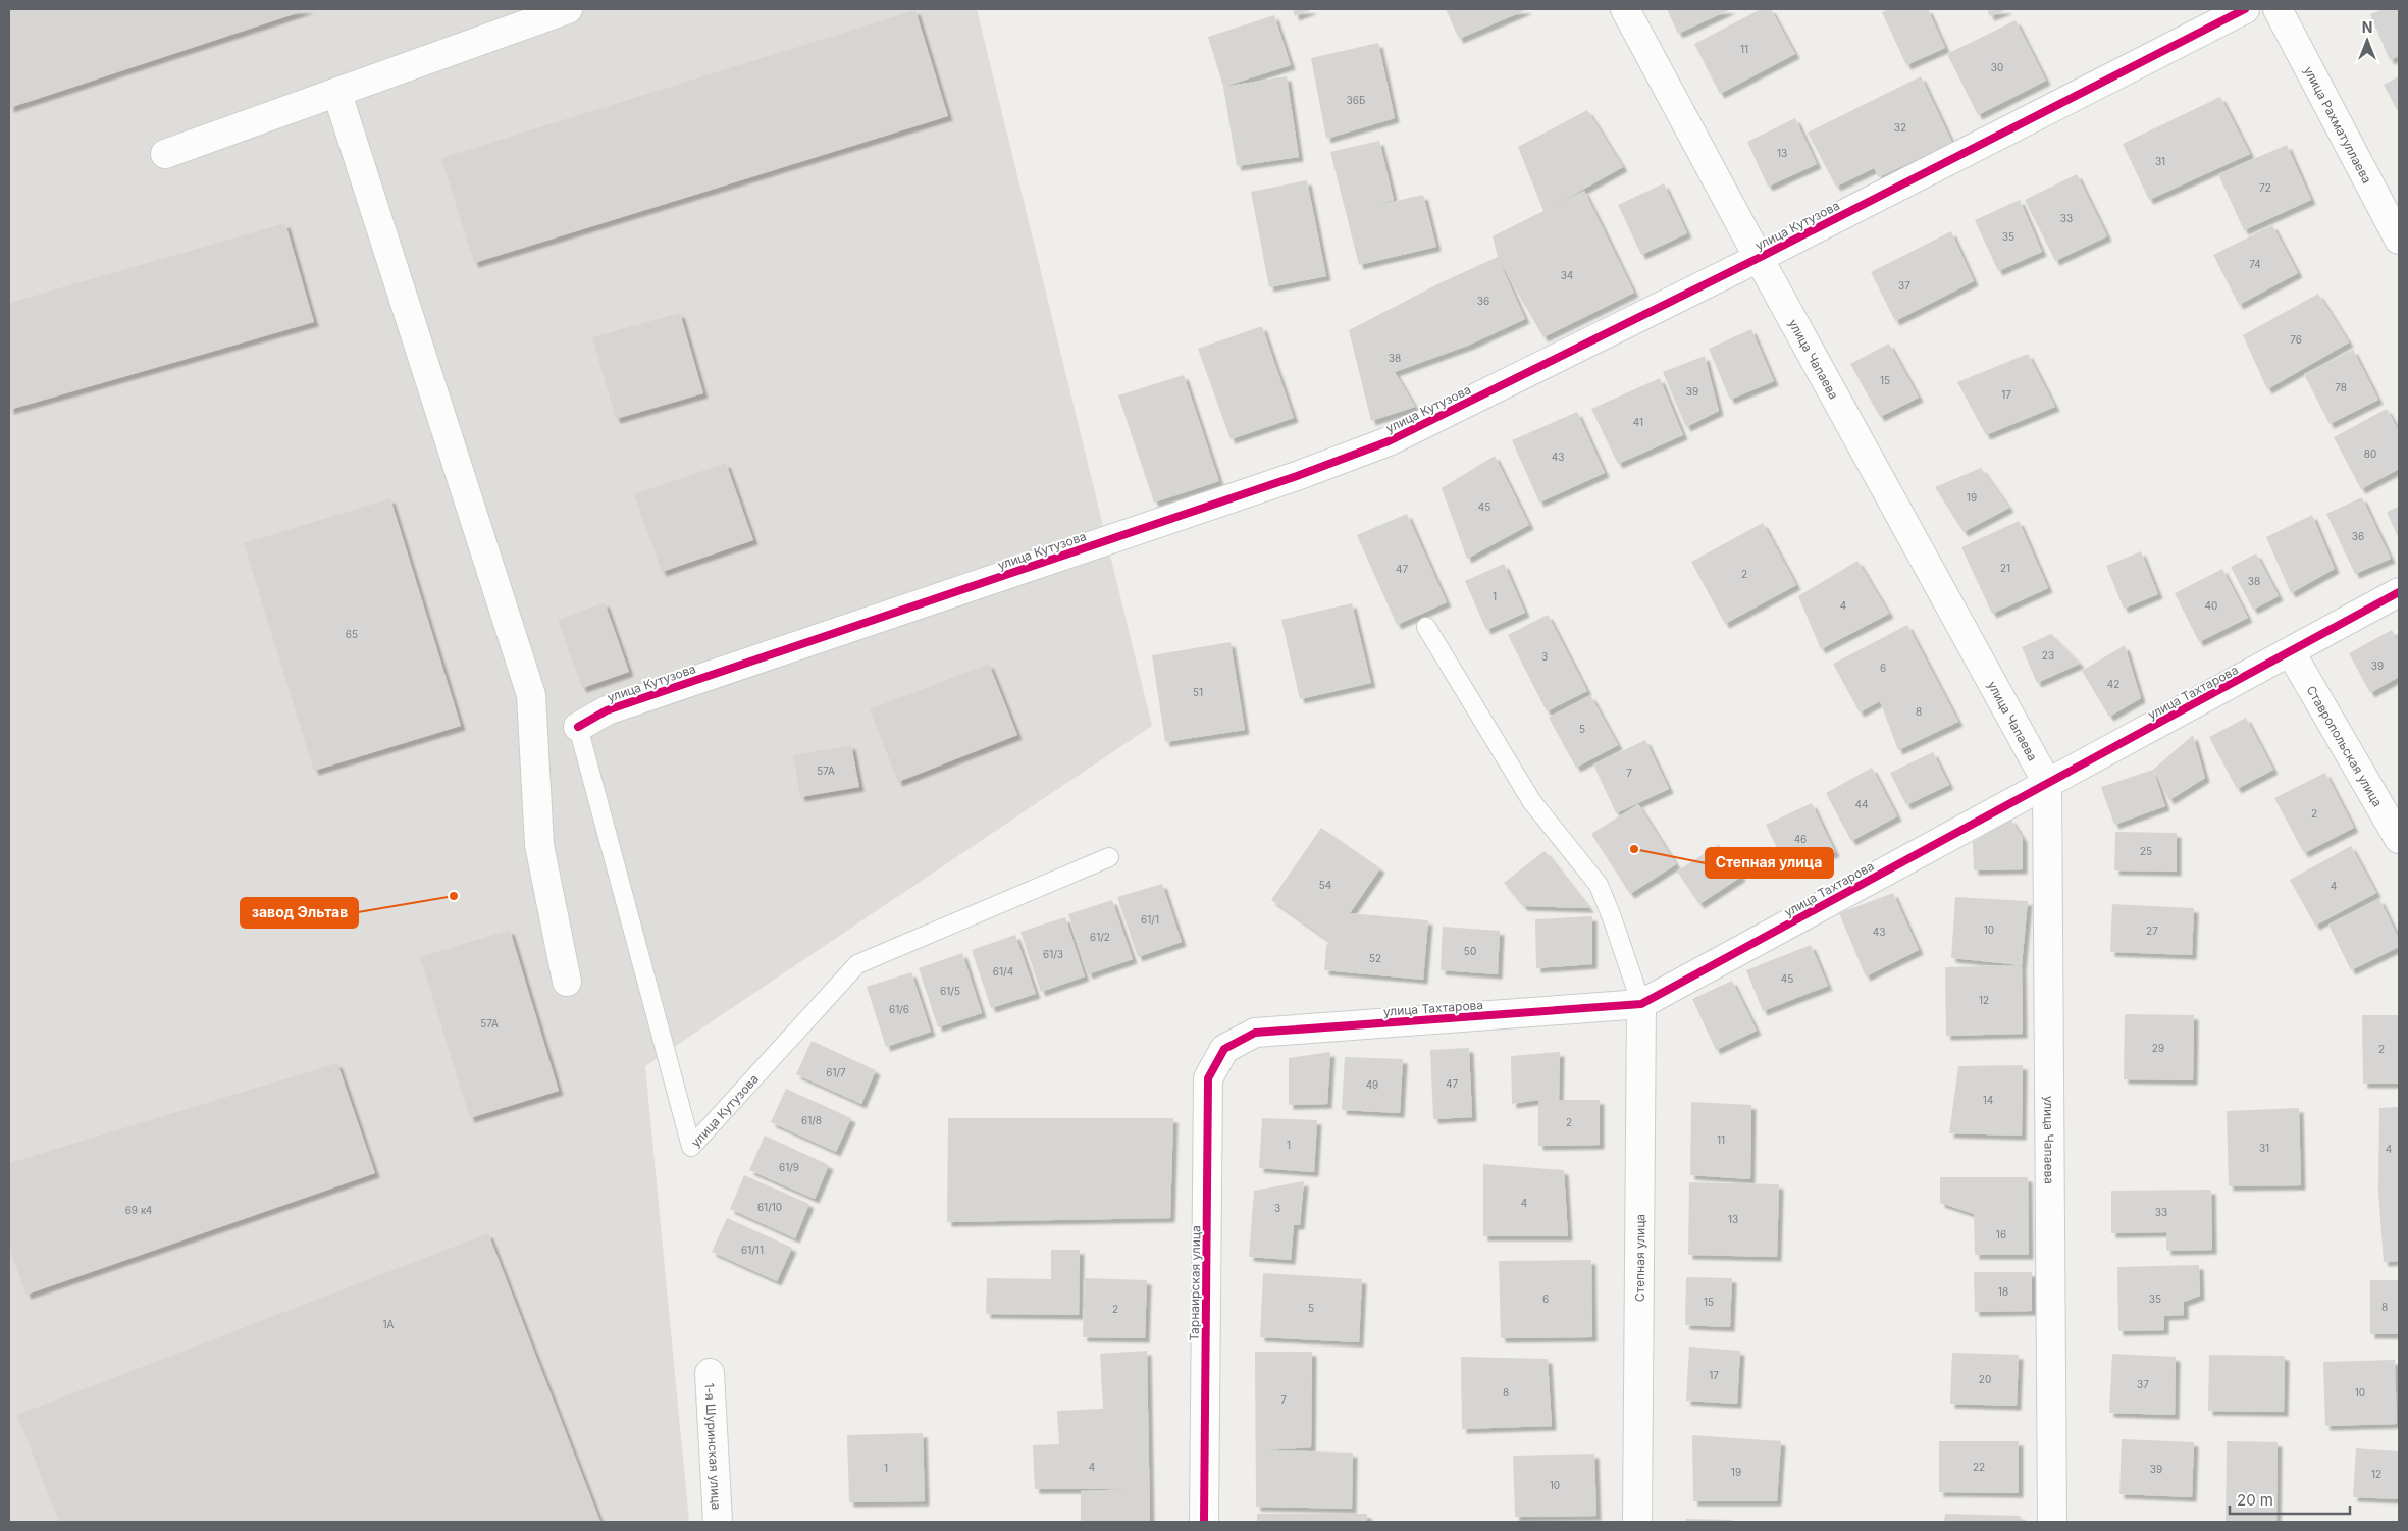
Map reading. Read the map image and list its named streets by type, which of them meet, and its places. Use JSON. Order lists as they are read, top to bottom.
{
  "streets": {
    "street": [
      "улица Рахматуллаева",
      "улица Кутузова",
      "улица Чапаева",
      "улица Тахтарова",
      "Ставропольская улица",
      "Степная улица",
      "Тарнаирская улица",
      "1-я Шуринская улица"
    ]
  },
  "crossings": [
    ["улица Кутузова", "улица Чапаева"],
    ["улица Чапаева", "улица Тахтарова"],
    ["улица Тахтарова", "Ставропольская улица"],
    ["улица Тахтарова", "Степная улица"],
    ["улица Тахтарова", "Тарнаирская улица"]
  ],
  "places": ["Степная улица", "завод Эльтав"],
  "house_numbers": [
    "11",
    "30",
    "36Б",
    "32",
    "13",
    "31",
    "72",
    "33",
    "35",
    "74",
    "34",
    "37",
    "36",
    "76",
    "38",
    "15",
    "78",
    "39",
    "17",
    "41",
    "80",
    "43",
    "19",
    "45",
    "36",
    "21",
    "47",
    "2",
    "38",
    "1",
    "4",
    "40",
    "65",
    "23",
    "3",
    "39",
    "6",
    "42",
    "51",
    "8",
    "5",
    "57А",
    "7",
    "44",
    "2",
    "46",
    "25",
    "54",
    "4",
    "61/1",
    "10",
    "27",
    "43",
    "61/2",
    "50",
    "61/3",
    "52",
    "61/4",
    "45",
    "61/5",
    "12",
    "61/6",
    "57А",
    "29",
    "2",
    "61/7",
    "47",
    "49",
    "14",
    "61/8",
    "2",
    "11",
    "1",
    "31",
    "4",
    "61/9",
    "4",
    "61/10",
    "3",
    "69 к4",
    "33",
    "13",
    "16",
    "61/11",
    "18",
    "6",
    "35",
    "15",
    "8",
    "5",
    "2",
    "1А",
    "17",
    "20",
    "37",
    "8",
    "10",
    "7",
    "4",
    "22",
    "1",
    "39",
    "19",
    "12",
    "10"
  ],
  "scale_bar": "20 m",
  "north": "top"
}
